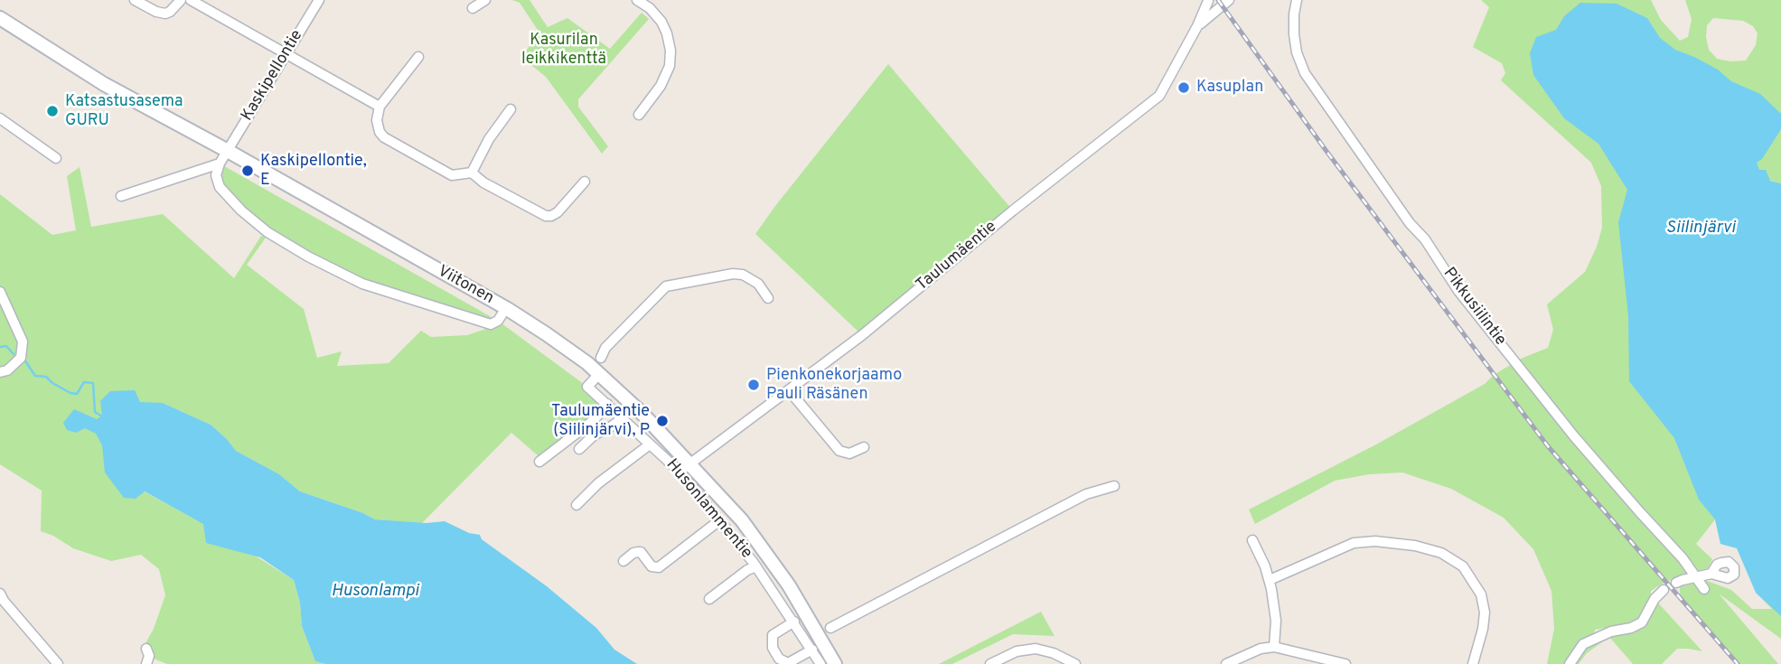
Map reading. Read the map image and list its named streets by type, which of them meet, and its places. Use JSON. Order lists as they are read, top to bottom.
{
  "streets": {
    "main road": ["Viitonen"],
    "street": [
      "Kaskipellontie",
      "Taulumäentie",
      "Pikkusiilintie",
      "Husonlammentie"
    ]
  },
  "crossings": [
    ["Kaskipellontie", "Viitonen"],
    ["Taulumäentie", "Viitonen"],
    ["Taulumäentie", "Husonlammentie"],
    ["Viitonen", "Husonlammentie"]
  ],
  "water": ["Siilinjärvi", "Husonlampi"],
  "parks": ["Kasurilan leikkikenttä"],
  "places": [
    "Kasuplan",
    "Katsastusasema GURU",
    "Kaskipellontie, E",
    "Pienkonekorjaamo Pauli Räsänen",
    "Taulumäentie (Siilinjärvi), P"
  ]
}
